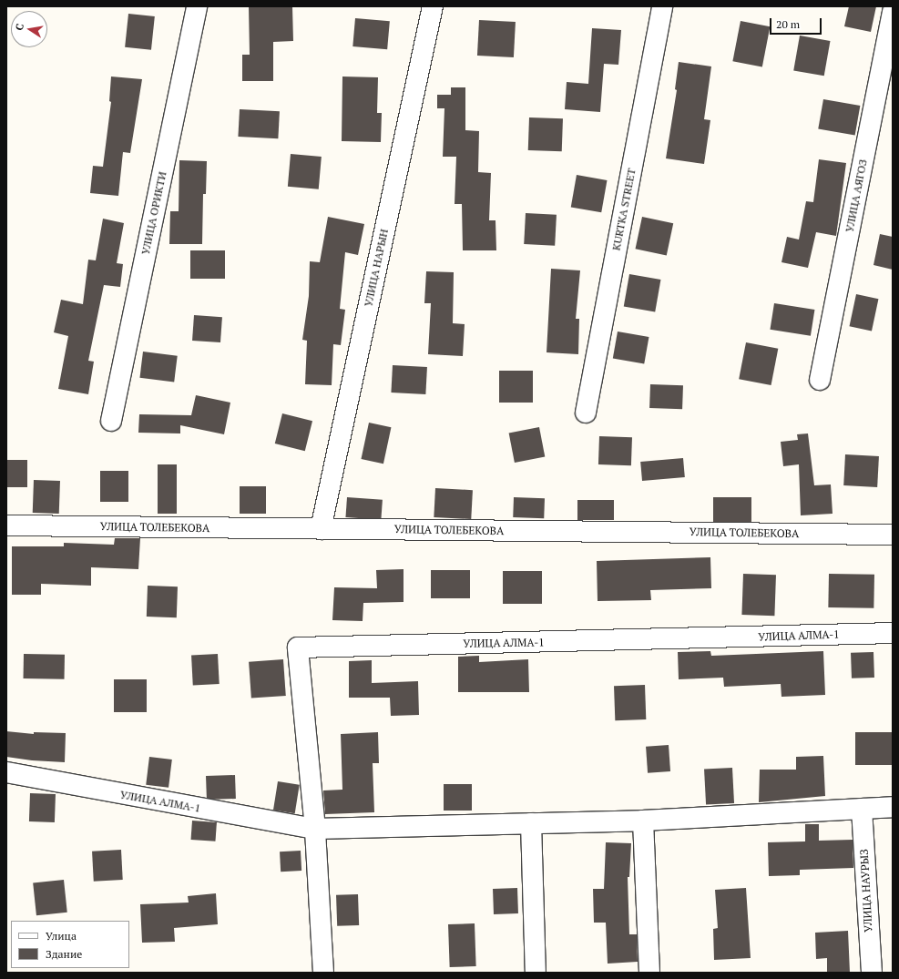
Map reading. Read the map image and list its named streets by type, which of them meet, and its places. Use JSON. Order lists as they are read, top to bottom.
{
  "streets": {
    "street": [
      "УЛИЦА АЯГОЗ",
      "KURTKA STREET",
      "УЛИЦА ОРИКТИ",
      "УЛИЦА НАРЫН",
      "УЛИЦА ТОЛЕБЕКОВА",
      "УЛИЦА АЛМА-1",
      "УЛИЦА НАУРЫЗ"
    ]
  },
  "crossings": [
    ["УЛИЦА НАРЫН", "УЛИЦА ТОЛЕБЕКОВА"],
    ["УЛИЦА АЛМА-1", "УЛИЦА НАУРЫЗ"]
  ],
  "legend": ["Улица", "Здание"],
  "scale_bar": "20 m",
  "north": "left"
}
